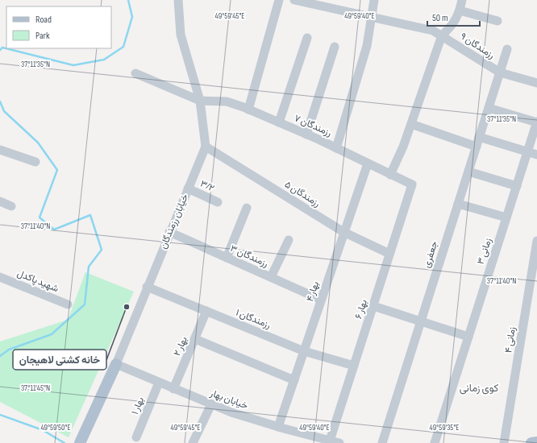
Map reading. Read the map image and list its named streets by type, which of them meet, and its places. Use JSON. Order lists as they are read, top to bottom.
{
  "streets": {
    "main road": ["خیابان رزمندگان"],
    "street": [
      "رزمندگان ۹",
      "رزمندگان ۷",
      "۳/۲",
      "رزمندگان ۵",
      "زمانی ۳",
      "جعفری",
      "رزمندگان ۳",
      "شهید پاکدل",
      "بهار ۴",
      "بهار ۶",
      "رزمندگان ۱",
      "زمانی ۴",
      "بهار ۲",
      "خیابان بهار",
      "بهار ۱"
    ]
  },
  "crossings": [
    ["رزمندگان ۹", "جعفری"],
    ["رزمندگان ۷", "خیابان رزمندگان"],
    ["رزمندگان ۷", "بهار ۴"],
    ["رزمندگان ۷", "بهار ۶"],
    ["۳/۲", "خیابان رزمندگان"],
    ["رزمندگان ۵", "خیابان رزمندگان"],
    ["رزمندگان ۵", "بهار ۴"],
    ["رزمندگان ۵", "بهار ۶"],
    ["خیابان رزمندگان", "رزمندگان ۳"],
    ["خیابان رزمندگان", "رزمندگان ۱"],
    ["خیابان رزمندگان", "خیابان بهار"],
    ["رزمندگان ۳", "بهار ۴"],
    ["بهار ۴", "رزمندگان ۱"],
    ["بهار ۴", "خیابان بهار"],
    ["بهار ۶", "رزمندگان ۱"],
    ["بهار ۶", "خیابان بهار"],
    ["رزمندگان ۱", "بهار ۲"],
    ["بهار ۲", "خیابان بهار"],
    ["خیابان بهار", "بهار ۱"]
  ],
  "districts": ["کوی زمانی"],
  "places": ["خانه کشتی لاهیجان"],
  "legend": ["Road", "Park"],
  "scale_bar": "50 m",
  "coordinates": [
    "49°59'45\"E",
    "49°59'40\"E",
    "37°11'35\"N",
    "37°11'40\"N",
    "37°11'45\"N",
    "49°59'50\"E",
    "49°59'35\"E"
  ]
}
